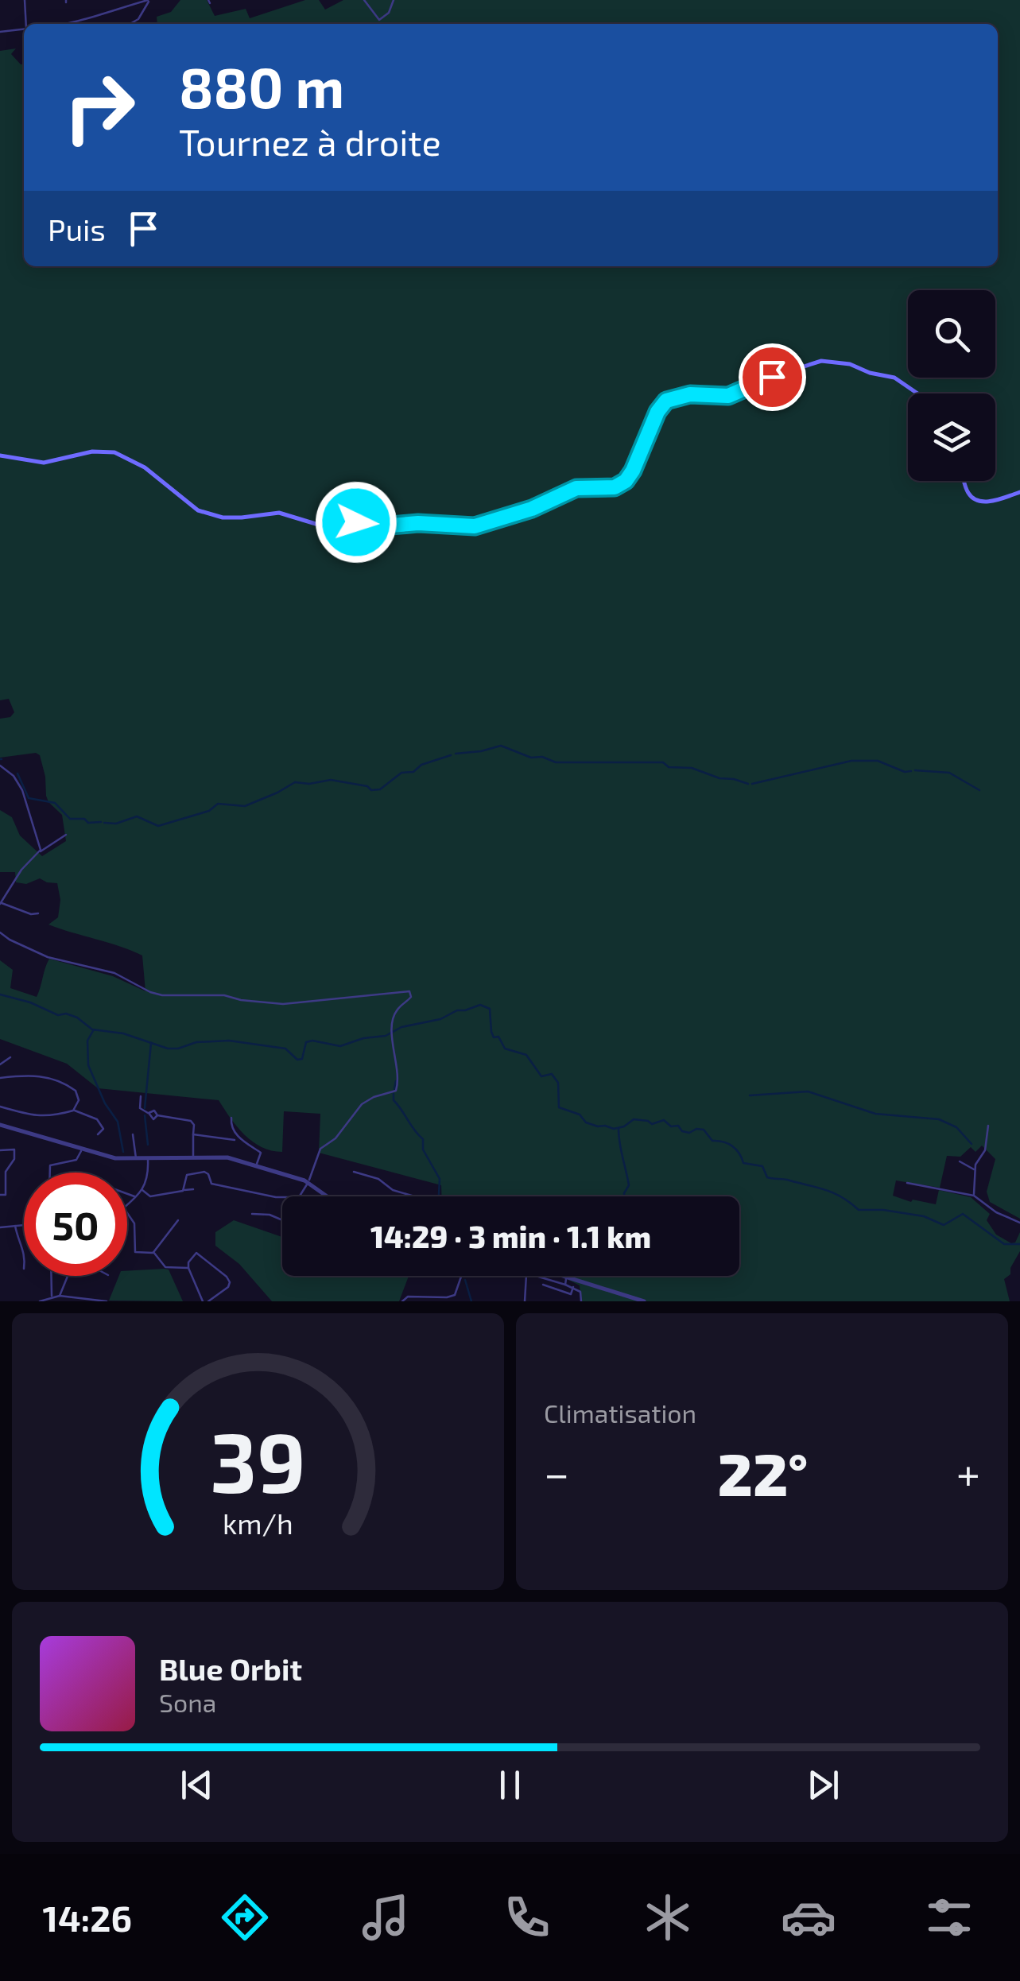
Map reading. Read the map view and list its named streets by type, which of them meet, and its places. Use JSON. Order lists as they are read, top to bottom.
{
  "page": {
    "turn": ["880 m", "Tournez à droite"],
    "then": "Puis",
    "limit": "50",
    "trip": "14:29 · 3 min · 1.1 km",
    "tile": "Climatisation",
    "heat": ["−", "22°", "+"],
    "song": ["Blue Orbit", "Sona"],
    "tabs": "14:26",
    "gauge": ["39", "km/h"]
  }
}
